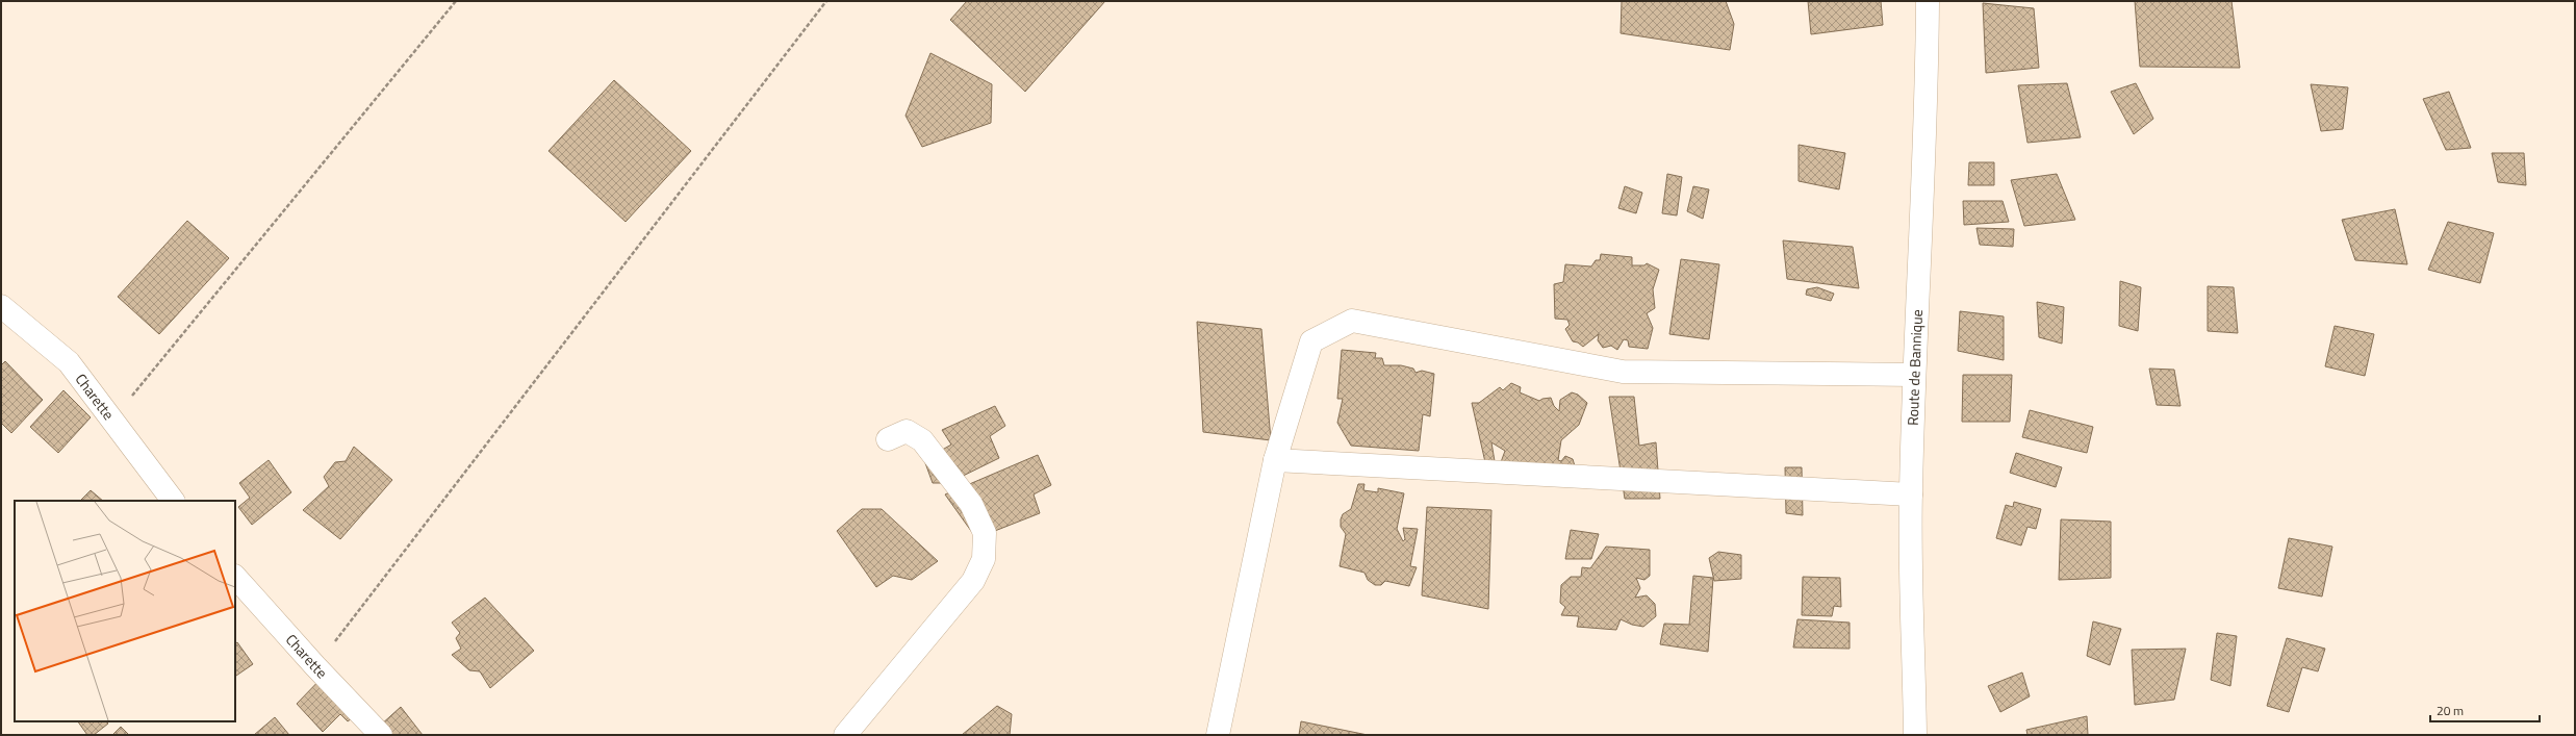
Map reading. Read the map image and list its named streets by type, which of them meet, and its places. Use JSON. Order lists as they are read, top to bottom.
{
  "streets": {
    "street": ["Route de Bannique", "Charette"]
  },
  "scale_bar": "20 m"
}
